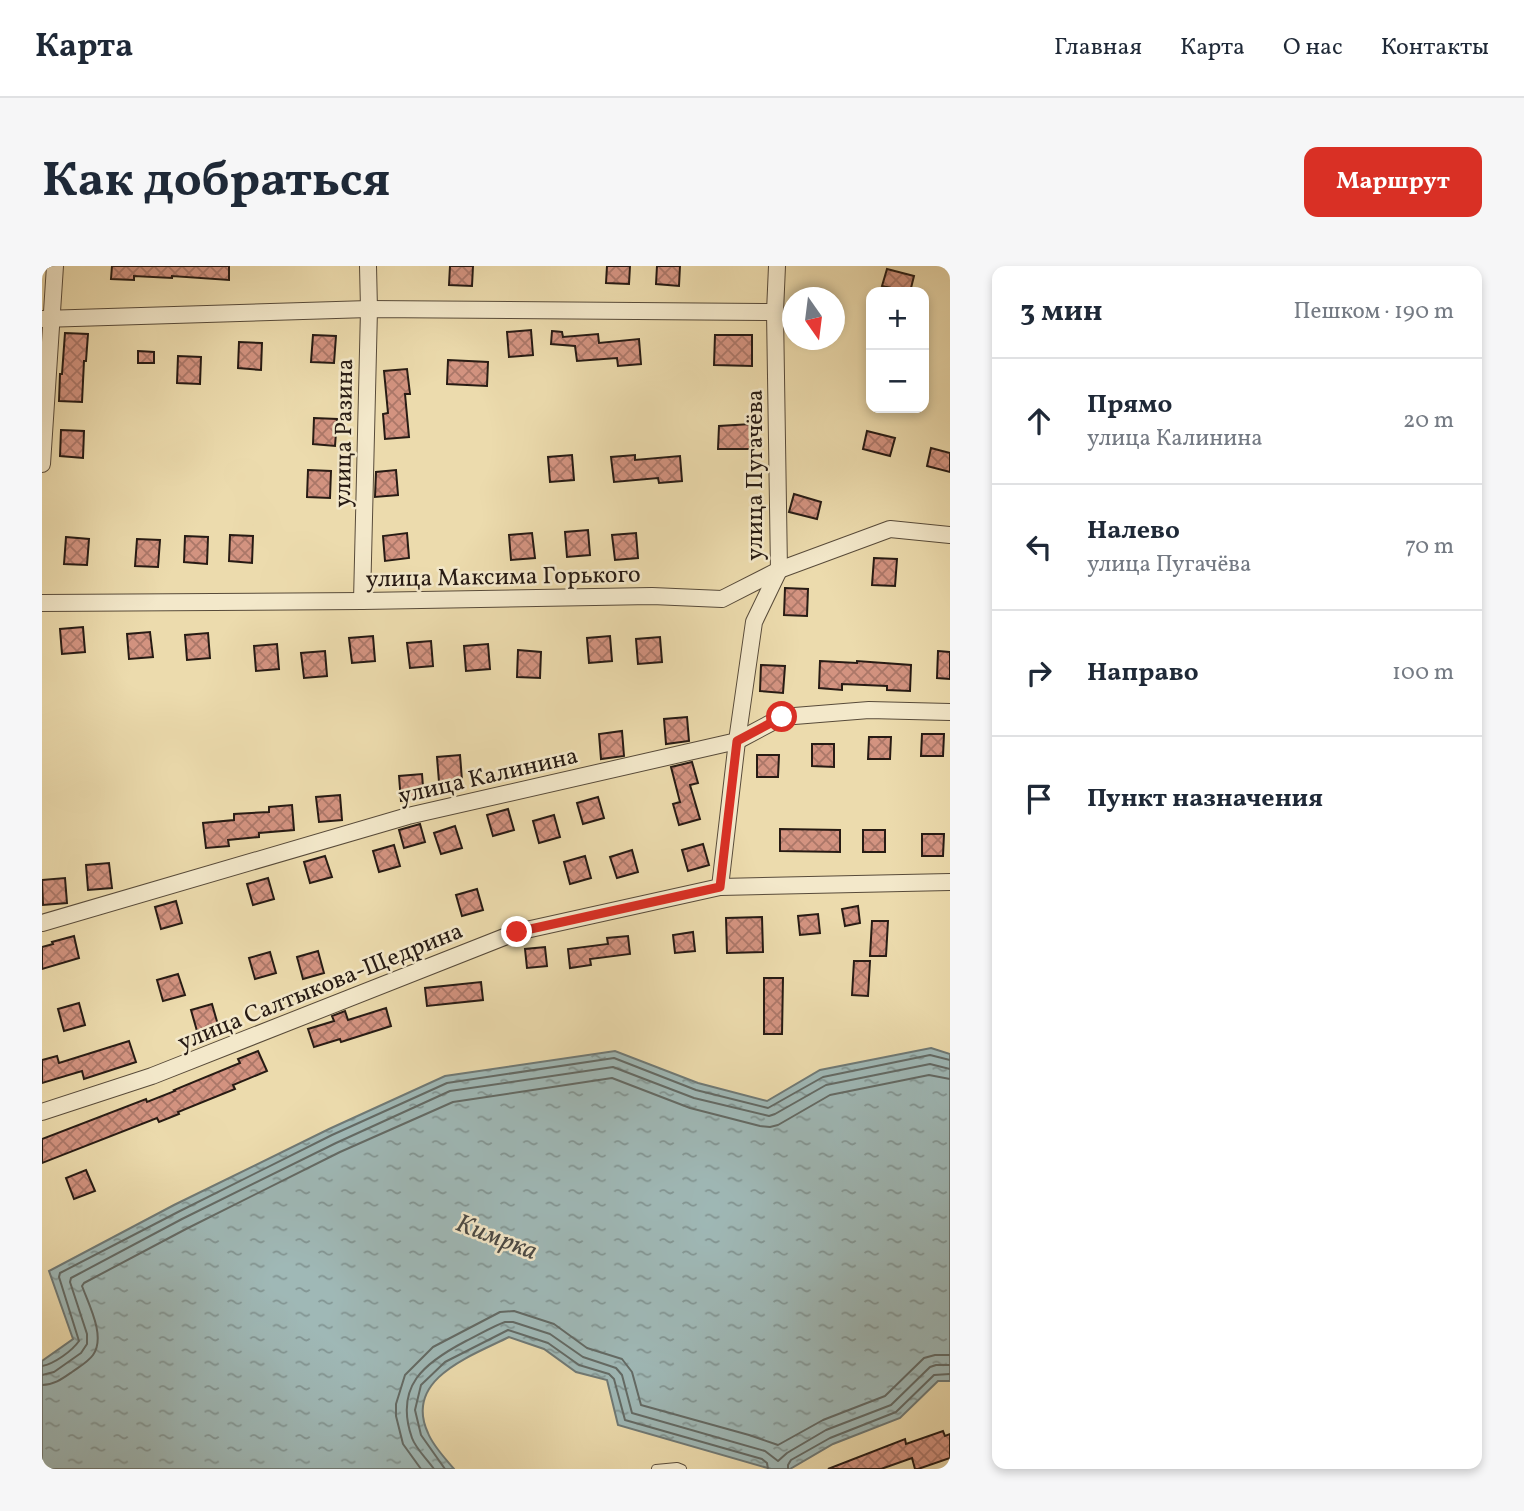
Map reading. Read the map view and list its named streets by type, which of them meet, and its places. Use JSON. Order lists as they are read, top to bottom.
{
  "streets": {
    "street": [
      "улица Разина",
      "улица Пугачёва",
      "улица Максима Горького",
      "улица Калинина",
      "улица Салтыкова-Щедрина"
    ]
  },
  "crossings": [
    ["улица Разина", "улица Максима Горького"],
    ["улица Пугачёва", "улица Максима Горького"],
    ["улица Пугачёва", "улица Калинина"],
    ["улица Пугачёва", "улица Салтыкова-Щедрина"]
  ],
  "water": ["Кимрка"],
  "north": "bottom",
  "page": {
    "header": "Карта",
    "nav": [
      "Главная",
      "Карта",
      "О нас",
      "Контакты"
    ],
    "buttons": "Маршрут",
    "title": "Как добраться",
    "heading": ["3 мин", "Пешком · 190 m"],
    "map_buttons": ["+", "−"],
    "list": [
      ["Прямо", "улица Калинина", "20 m"],
      ["Налево", "улица Пугачёва", "70 m"],
      ["Направо", "100 m"],
      "Пункт назначения"
    ]
  }
}
